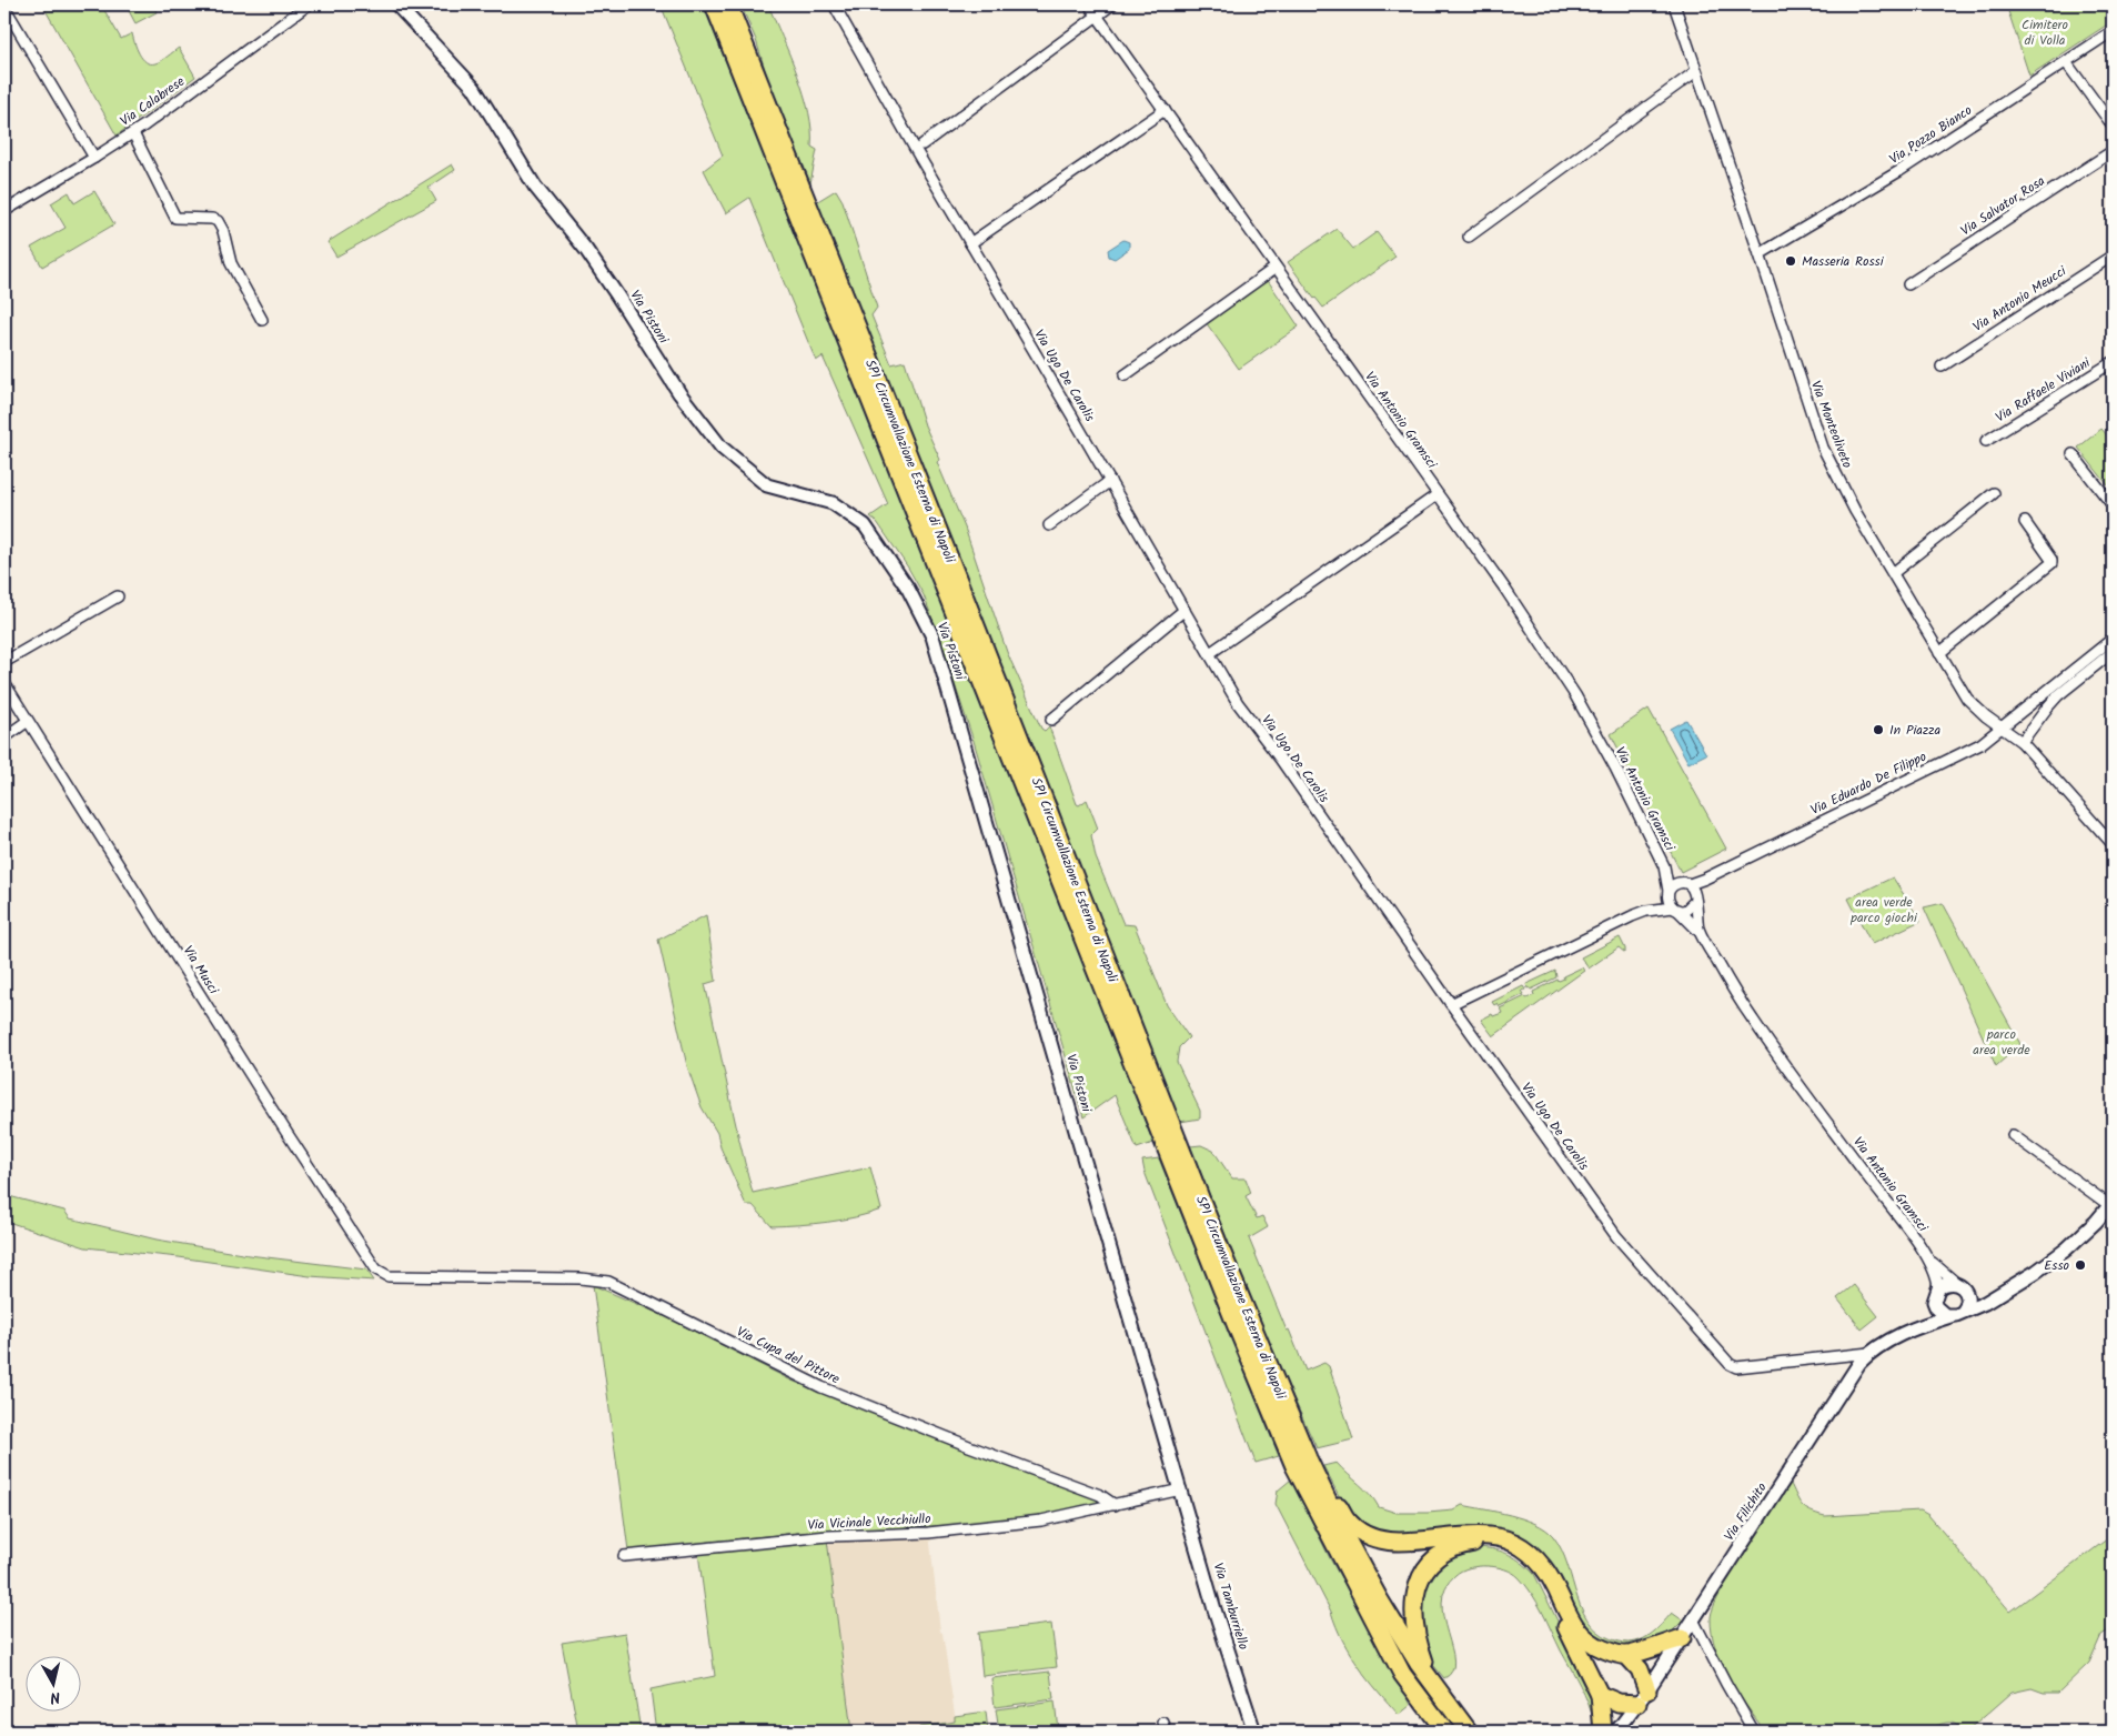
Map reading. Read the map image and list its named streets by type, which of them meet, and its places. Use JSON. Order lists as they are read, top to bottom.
{
  "streets": {
    "highway": ["SP1 Circumvallazione Esterna di Napoli"],
    "street": [
      "Via Calabrese",
      "Via Pozzo Bianco",
      "Via Salvator Rosa",
      "Via Antonio Meucci",
      "Via Pistoni",
      "Via Ugo De Carolis",
      "Via Raffaele Viviani",
      "Via Antonio Gramsci",
      "Via Monteoliveto",
      "Via Eduardo De Filippo",
      "Via Musci",
      "Via Cupa del Pittore",
      "Via Filichito",
      "Via Vicinale Vecchiullo",
      "Via Tamburriello"
    ]
  },
  "crossings": [
    ["Via Pozzo Bianco", "Via Monteoliveto"],
    ["Via Pistoni", "Via Tamburriello"],
    ["Via Ugo De Carolis", "Via Filichito"],
    ["Via Antonio Gramsci", "Via Eduardo De Filippo"],
    ["Via Antonio Gramsci", "Via Filichito"],
    ["Via Monteoliveto", "Via Eduardo De Filippo"],
    ["Via Musci", "Via Cupa del Pittore"],
    ["Via Cupa del Pittore", "Via Vicinale Vecchiullo"]
  ],
  "parks": ["Cimitero di Volla", "area verde parco giochi", "parco area verde"],
  "places": ["Masseria Rossi", "In Piazza", "Esso"],
  "north": "bottom"
}
